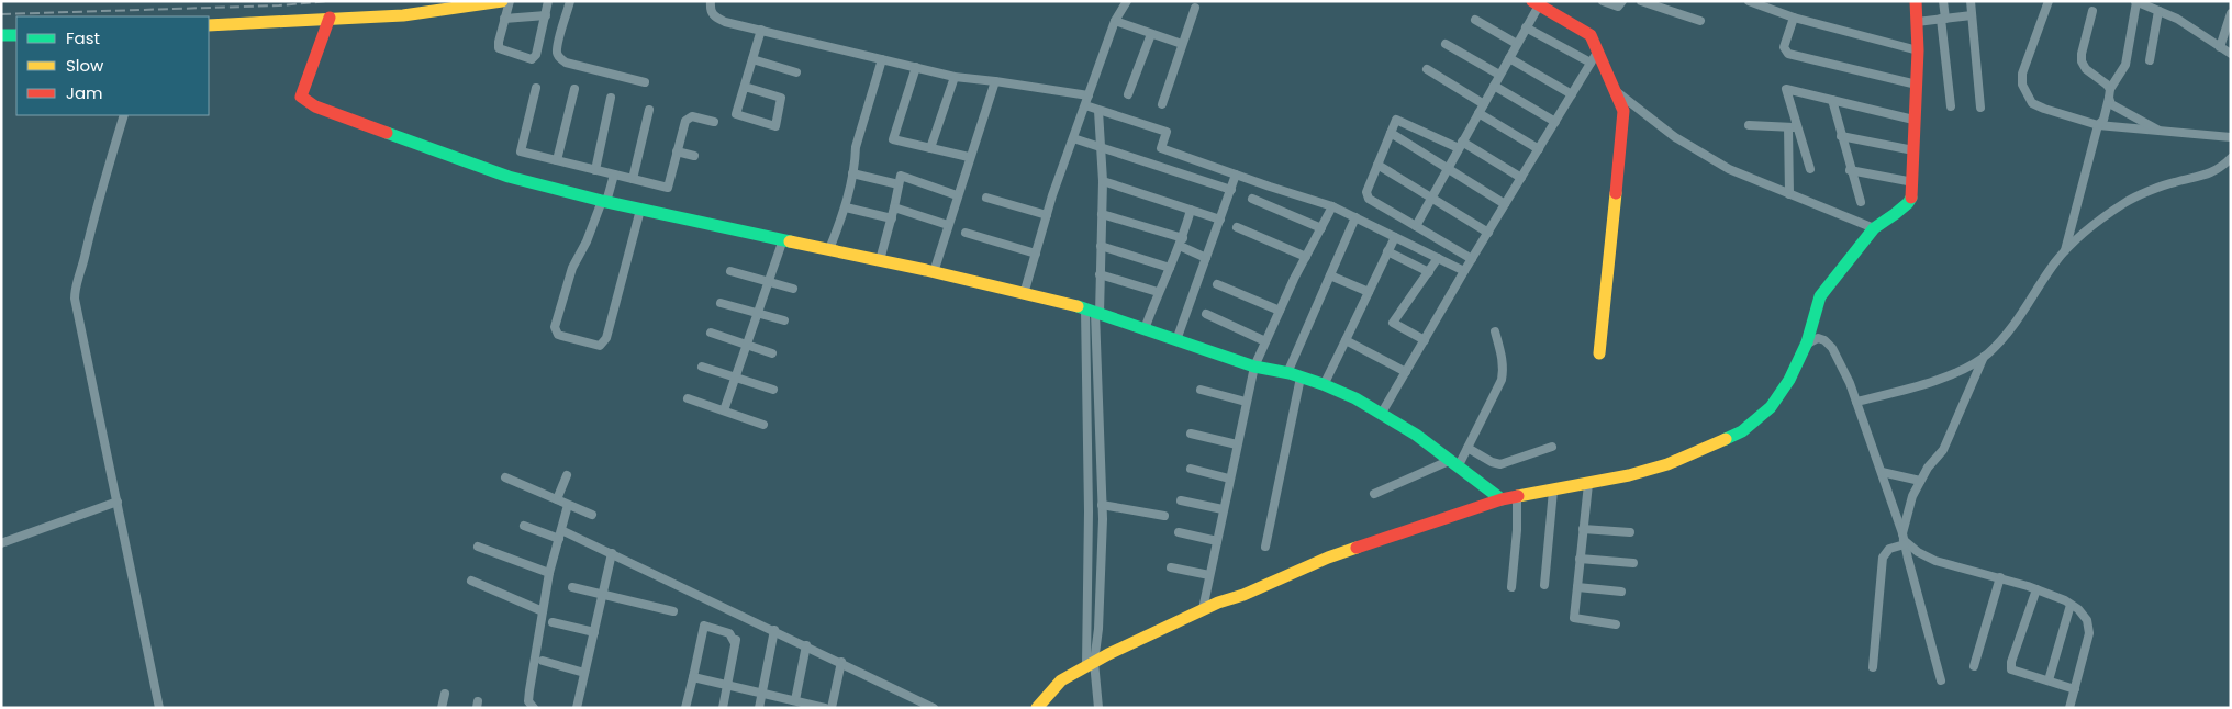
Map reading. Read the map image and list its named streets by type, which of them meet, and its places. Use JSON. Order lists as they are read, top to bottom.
{
  "legend": ["Fast", "Slow", "Jam"]
}
